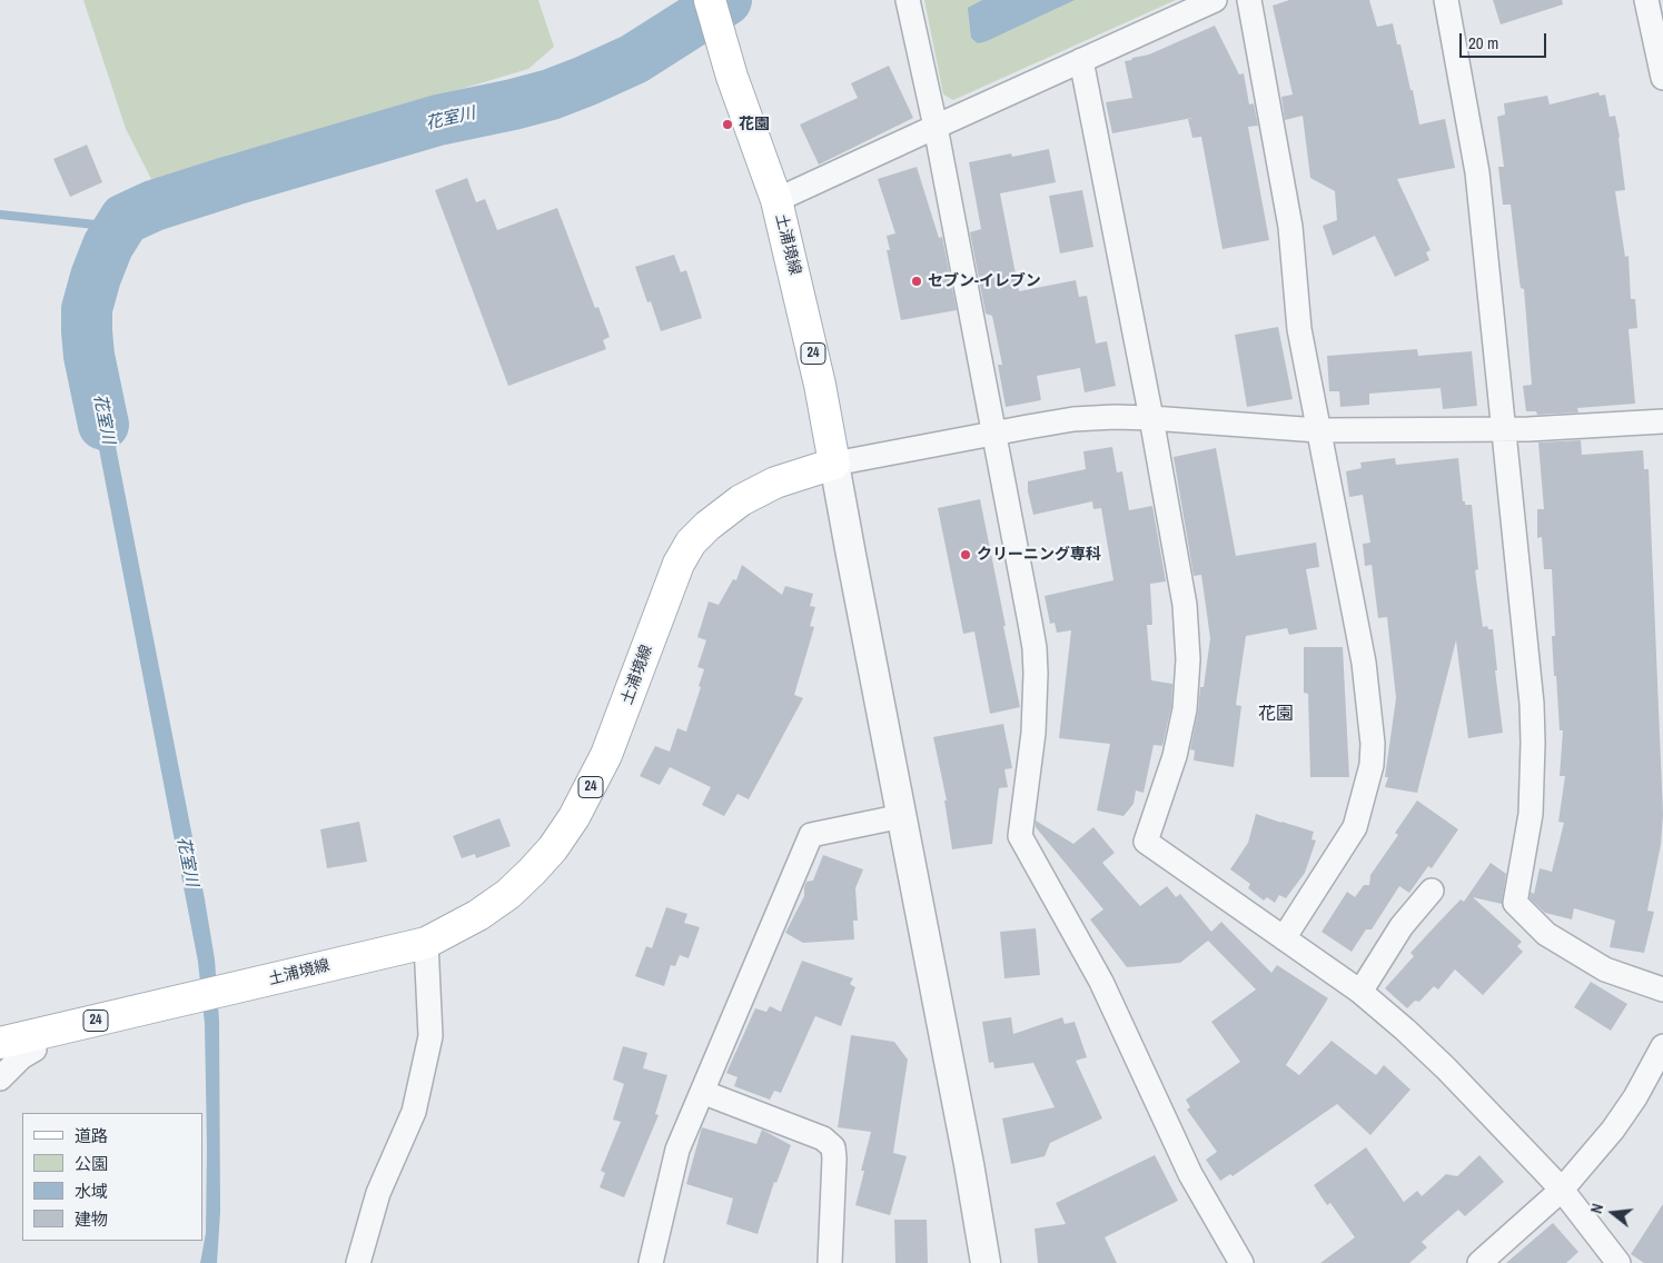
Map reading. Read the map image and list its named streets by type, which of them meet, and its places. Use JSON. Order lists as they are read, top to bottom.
{
  "streets": {
    "main road": ["土浦境線", "24"]
  },
  "districts": ["花園"],
  "water": ["花室川"],
  "places": ["花園", "セブン-イレブン", "クリーニング専科"],
  "legend": [
    "道路",
    "公園",
    "水域",
    "建物"
  ],
  "scale_bar": "20 m",
  "north": "left"
}
